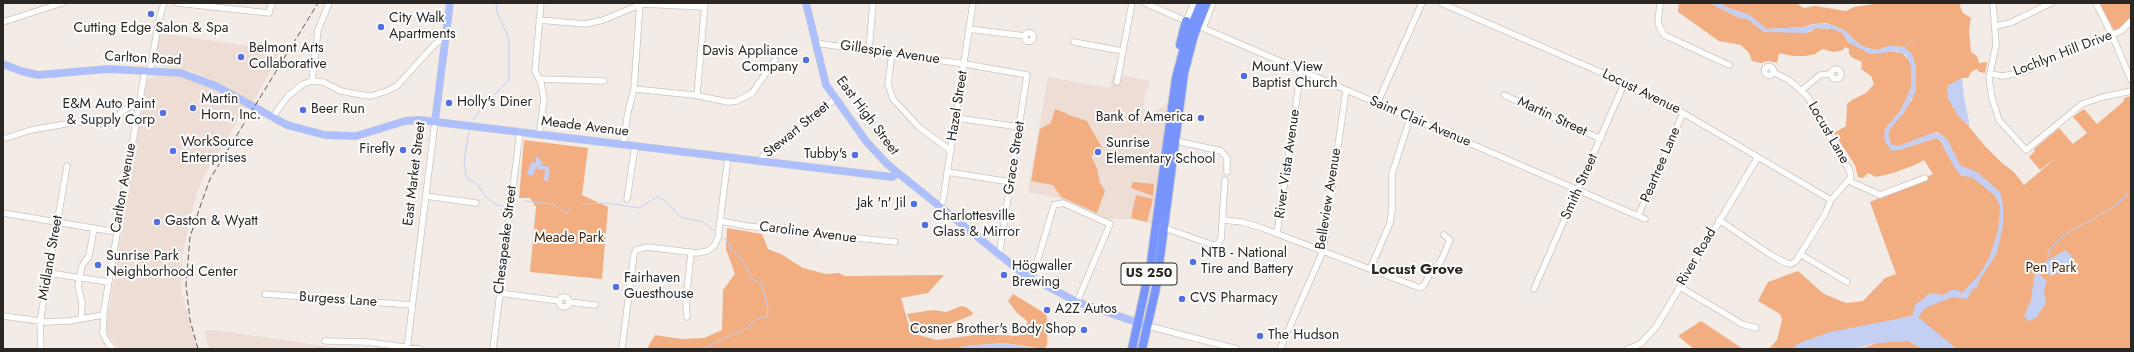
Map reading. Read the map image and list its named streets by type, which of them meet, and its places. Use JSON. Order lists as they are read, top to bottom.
{
  "streets": {
    "highway": ["US 250"],
    "main road": [
      "Carlton Road",
      "East High Street",
      "Meade Avenue",
      "East Market Street"
    ],
    "street": [
      "Gillespie Avenue",
      "Lochlyn Hill Drive",
      "Locust Avenue",
      "Hazel Street",
      "Martin Street",
      "Saint Clair Avenue",
      "Stewart Street",
      "Locust Lane",
      "Grace Street",
      "River Vista Avenue",
      "Peartree Lane",
      "Smith Street",
      "Carlton Avenue",
      "Belleview Avenue",
      "Caroline Avenue",
      "Chesapeake Street",
      "River Road",
      "Midland Street",
      "Burgess Lane"
    ]
  },
  "crossings": [
    ["Gillespie Avenue", "Hazel Street"],
    ["Gillespie Avenue", "East High Street"],
    ["Gillespie Avenue", "Grace Street"],
    ["Carlton Road", "Meade Avenue"],
    ["Carlton Road", "Carlton Avenue"],
    ["Locust Avenue", "Locust Lane"],
    ["Locust Avenue", "Peartree Lane"],
    ["Locust Avenue", "Smith Street"],
    ["Locust Avenue", "River Road"],
    ["Hazel Street", "East High Street"],
    ["East High Street", "Meade Avenue"],
    ["East High Street", "Stewart Street"],
    ["East High Street", "Grace Street"],
    ["East High Street", "US 250"],
    ["Martin Street", "Smith Street"],
    ["Saint Clair Avenue", "River Vista Avenue"],
    ["Saint Clair Avenue", "Peartree Lane"],
    ["Saint Clair Avenue", "Smith Street"],
    ["Saint Clair Avenue", "Belleview Avenue"],
    ["Meade Avenue", "Stewart Street"],
    ["Meade Avenue", "East Market Street"],
    ["Meade Avenue", "Chesapeake Street"],
    ["Locust Lane", "River Road"],
    ["East Market Street", "Burgess Lane"]
  ],
  "districts": ["Locust Grove"],
  "parks": ["Meade Park", "Pen Park"],
  "places": [
    "Cutting Edge Salon & Spa",
    "City Walk Apartments",
    "Belmont Arts Collaborative",
    "Davis Appliance Company",
    "Mount View Baptist Church",
    "Holly's Diner",
    "Martin Horn, Inc.",
    "Beer Run",
    "E&M Auto Paint & Supply Corp",
    "Bank of America",
    "Firefly",
    "WorkSource Enterprises",
    "Sunrise Elementary School",
    "Tubby's",
    "Jak 'n' Jil",
    "Gaston & Wyatt",
    "Charlottesville Glass & Mirror",
    "NTB - National Tire and Battery",
    "Sunrise Park Neighborhood Center",
    "Högwaller Brewing",
    "Fairhaven Guesthouse",
    "CVS Pharmacy",
    "A2Z Autos",
    "Cosner Brother's Body Shop",
    "The Hudson"
  ]
}
